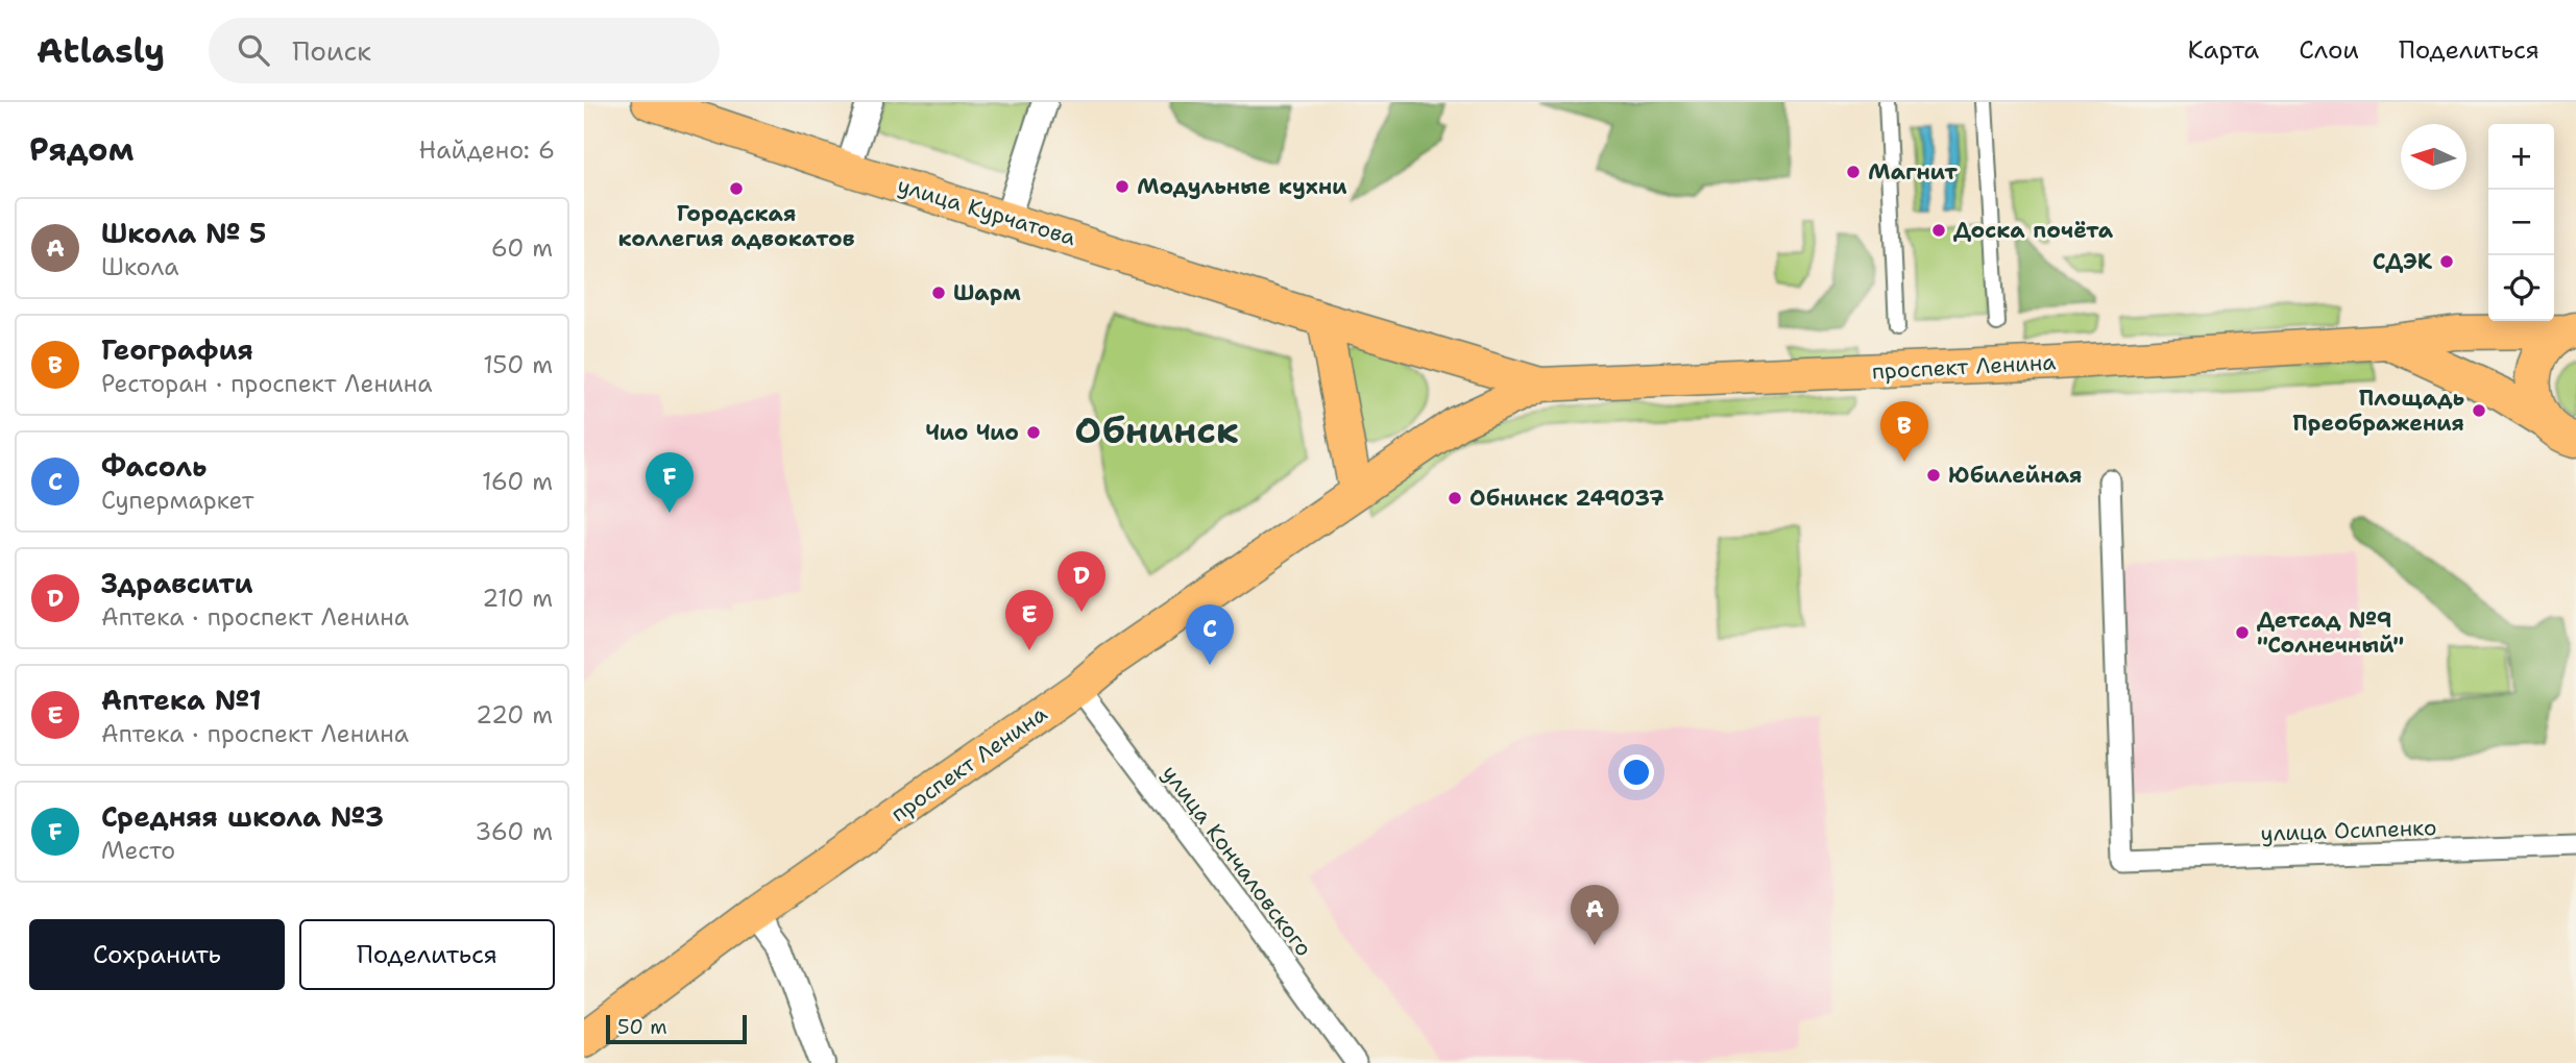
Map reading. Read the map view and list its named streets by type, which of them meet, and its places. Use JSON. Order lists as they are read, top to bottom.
{
  "streets": {
    "main road": ["улица Курчатова", "проспект Ленина"],
    "street": ["улица Осипенко", "улица Кончаловского"]
  },
  "crossings": [
    ["улица Курчатова", "проспект Ленина"],
    ["проспект Ленина", "улица Кончаловского"]
  ],
  "districts": ["Обнинск"],
  "places": [
    "Магнит",
    "Модульные кухни",
    "Городская коллегия адвокатов",
    "Доска почёта",
    "СДЭК",
    "Шарм",
    "Площадь Преображения",
    "Чио Чио",
    "Юбилейная",
    "Обнинск 249037",
    "Детсад №9 \"Солнечный\""
  ],
  "scale_bar": "50 m",
  "north": "left",
  "page": {
    "header": "Atlasly",
    "search": "Поиск",
    "nav": ["Карта", "Слои", "Поделиться"],
    "heading": ["Рядом", "Найдено: 6"],
    "map_buttons": ["+", "−"],
    "list": [
      {
        "mark": "A",
        "name": "Школа № 5",
        "note": "Школа",
        "value": "60 m"
      },
      {
        "mark": "B",
        "name": "География",
        "note": "Ресторан · проспект Ленина",
        "value": "150 m"
      },
      {
        "mark": "C",
        "name": "Фасоль",
        "note": "Супермаркет",
        "value": "160 m"
      },
      {
        "mark": "D",
        "name": "Здравсити",
        "note": "Аптека · проспект Ленина",
        "value": "210 m"
      },
      {
        "mark": "E",
        "name": "Аптека №1",
        "note": "Аптека · проспект Ленина",
        "value": "220 m"
      },
      {
        "mark": "F",
        "name": "Средняя школа №3",
        "note": "Место",
        "value": "360 m"
      }
    ],
    "pins": [
      "B",
      "F",
      "D",
      "E",
      "C",
      "A"
    ],
    "buttons": ["Сохранить", "Поделиться"],
    "scale": "50 m"
  }
}
